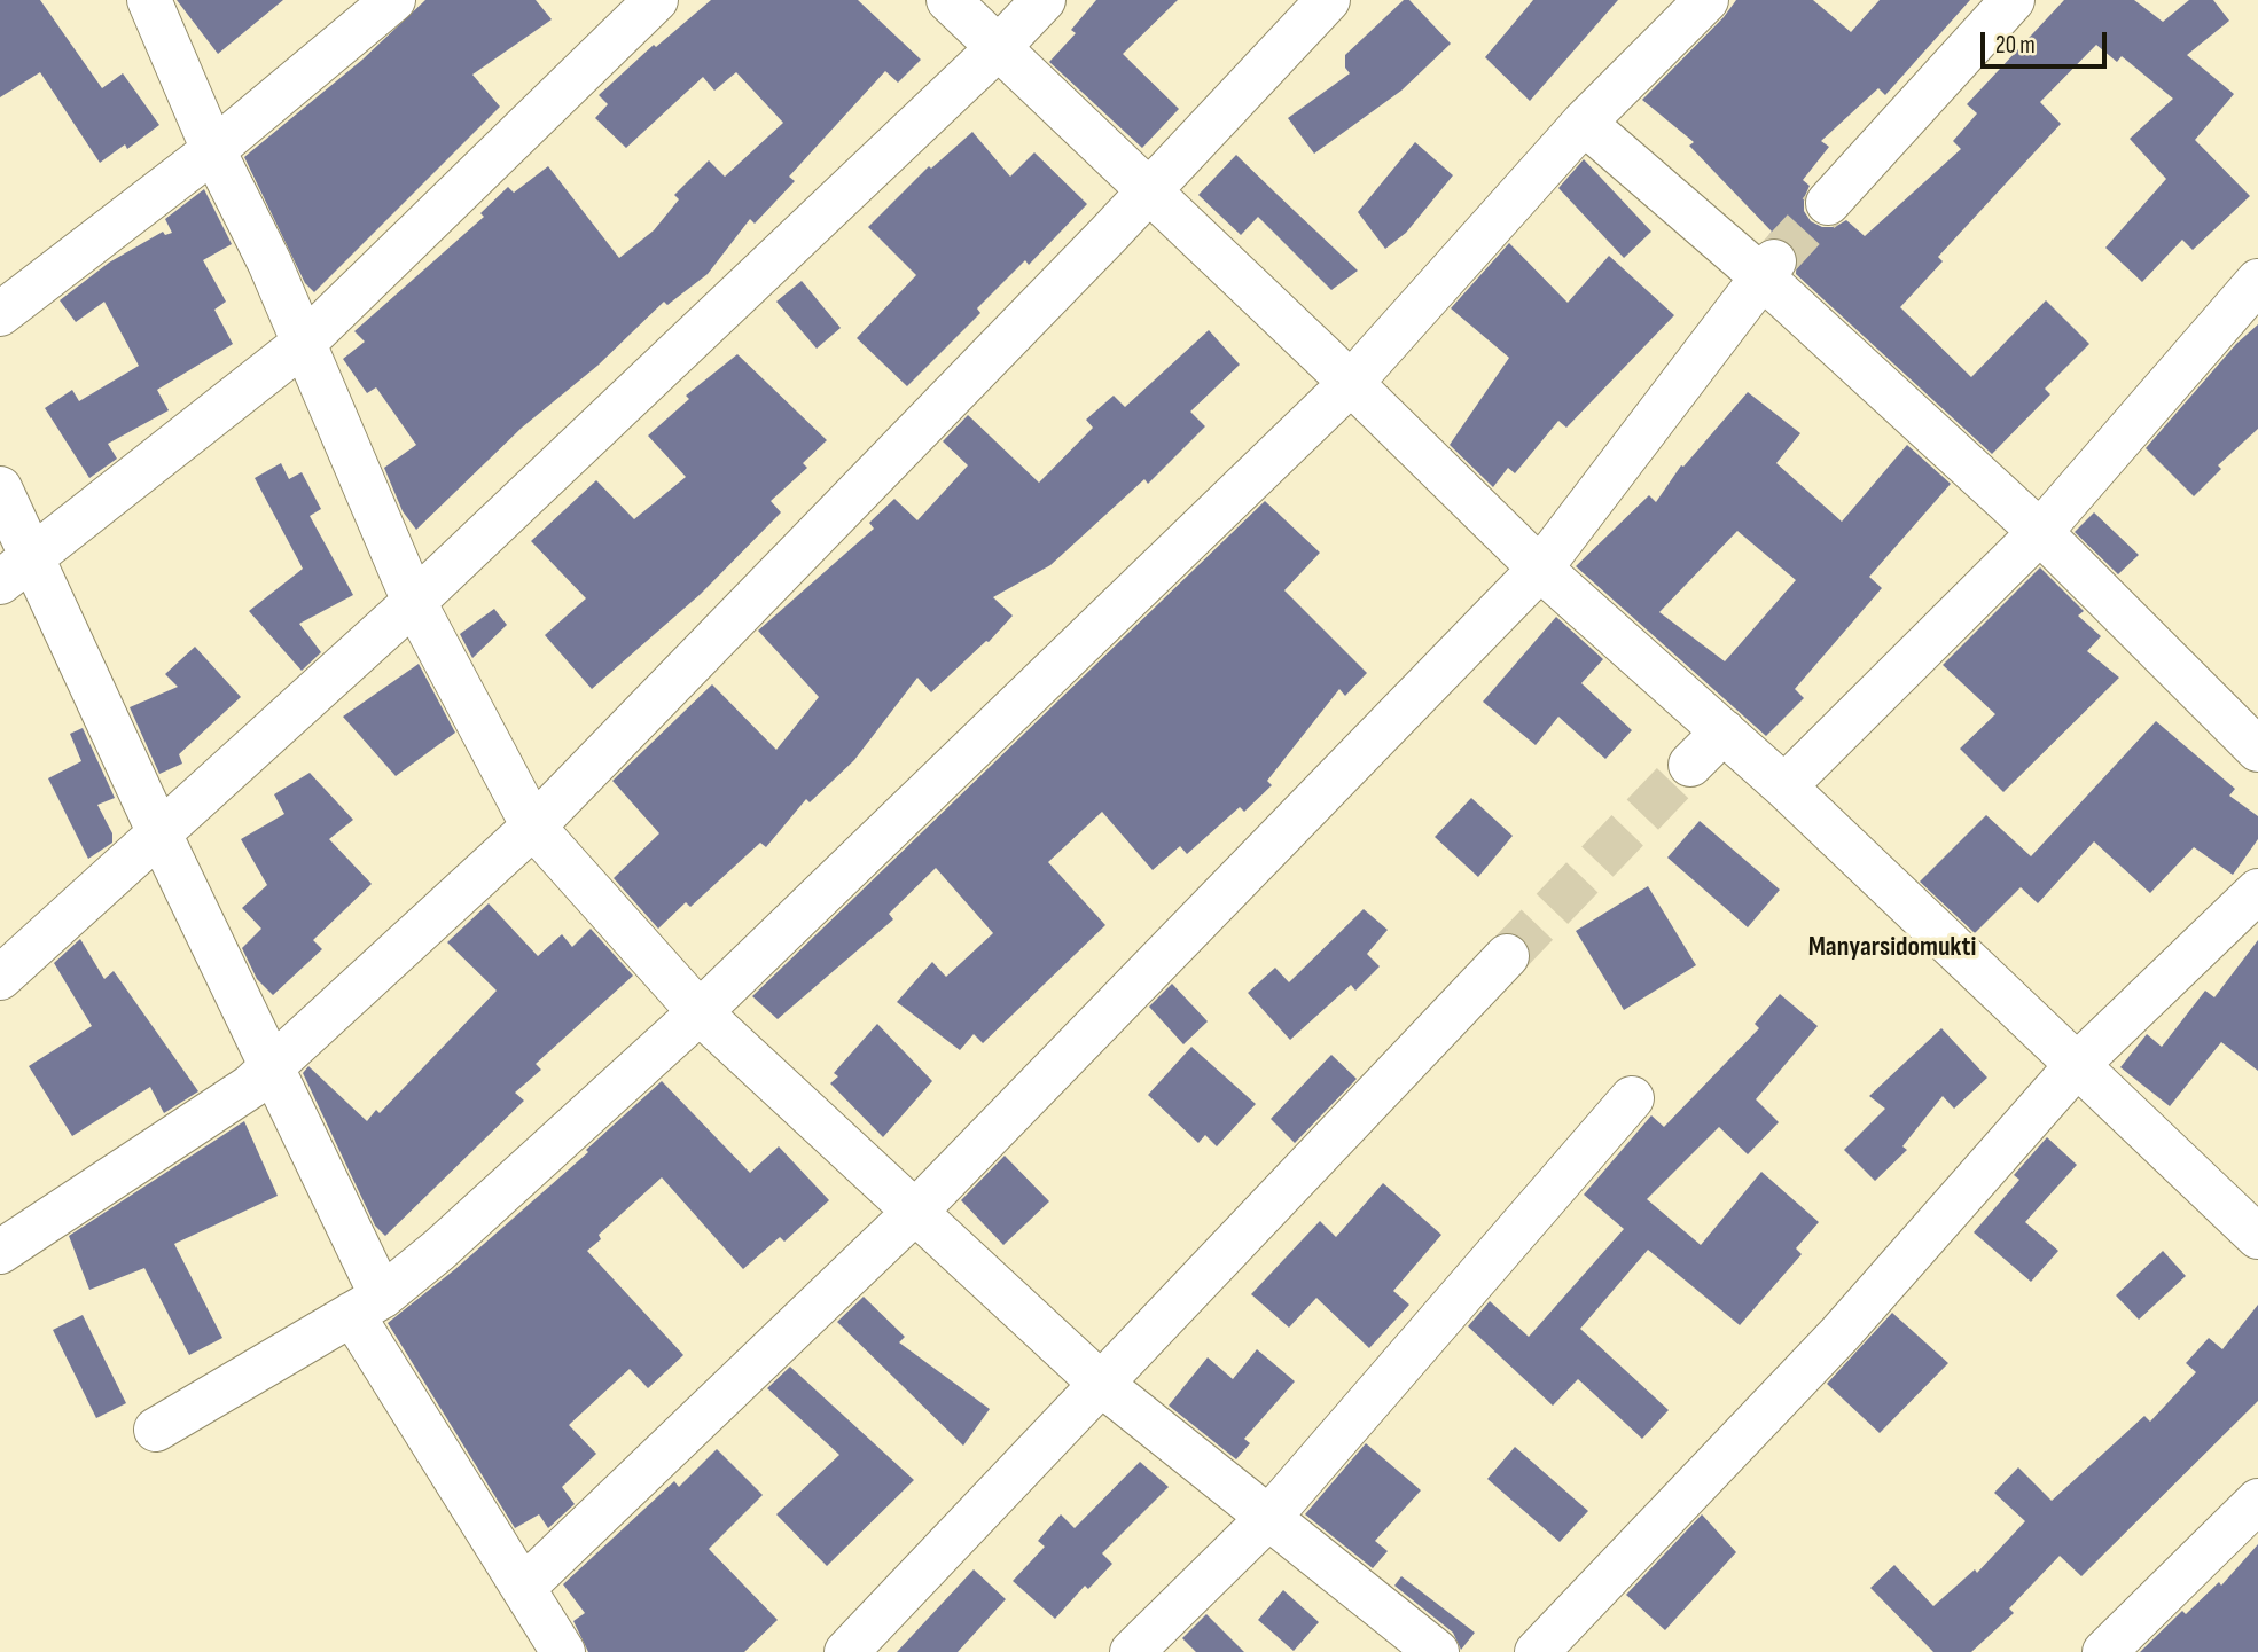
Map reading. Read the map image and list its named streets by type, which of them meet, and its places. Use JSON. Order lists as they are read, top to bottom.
{
  "districts": ["Manyarsidomukti"],
  "scale_bar": "20 m"
}
